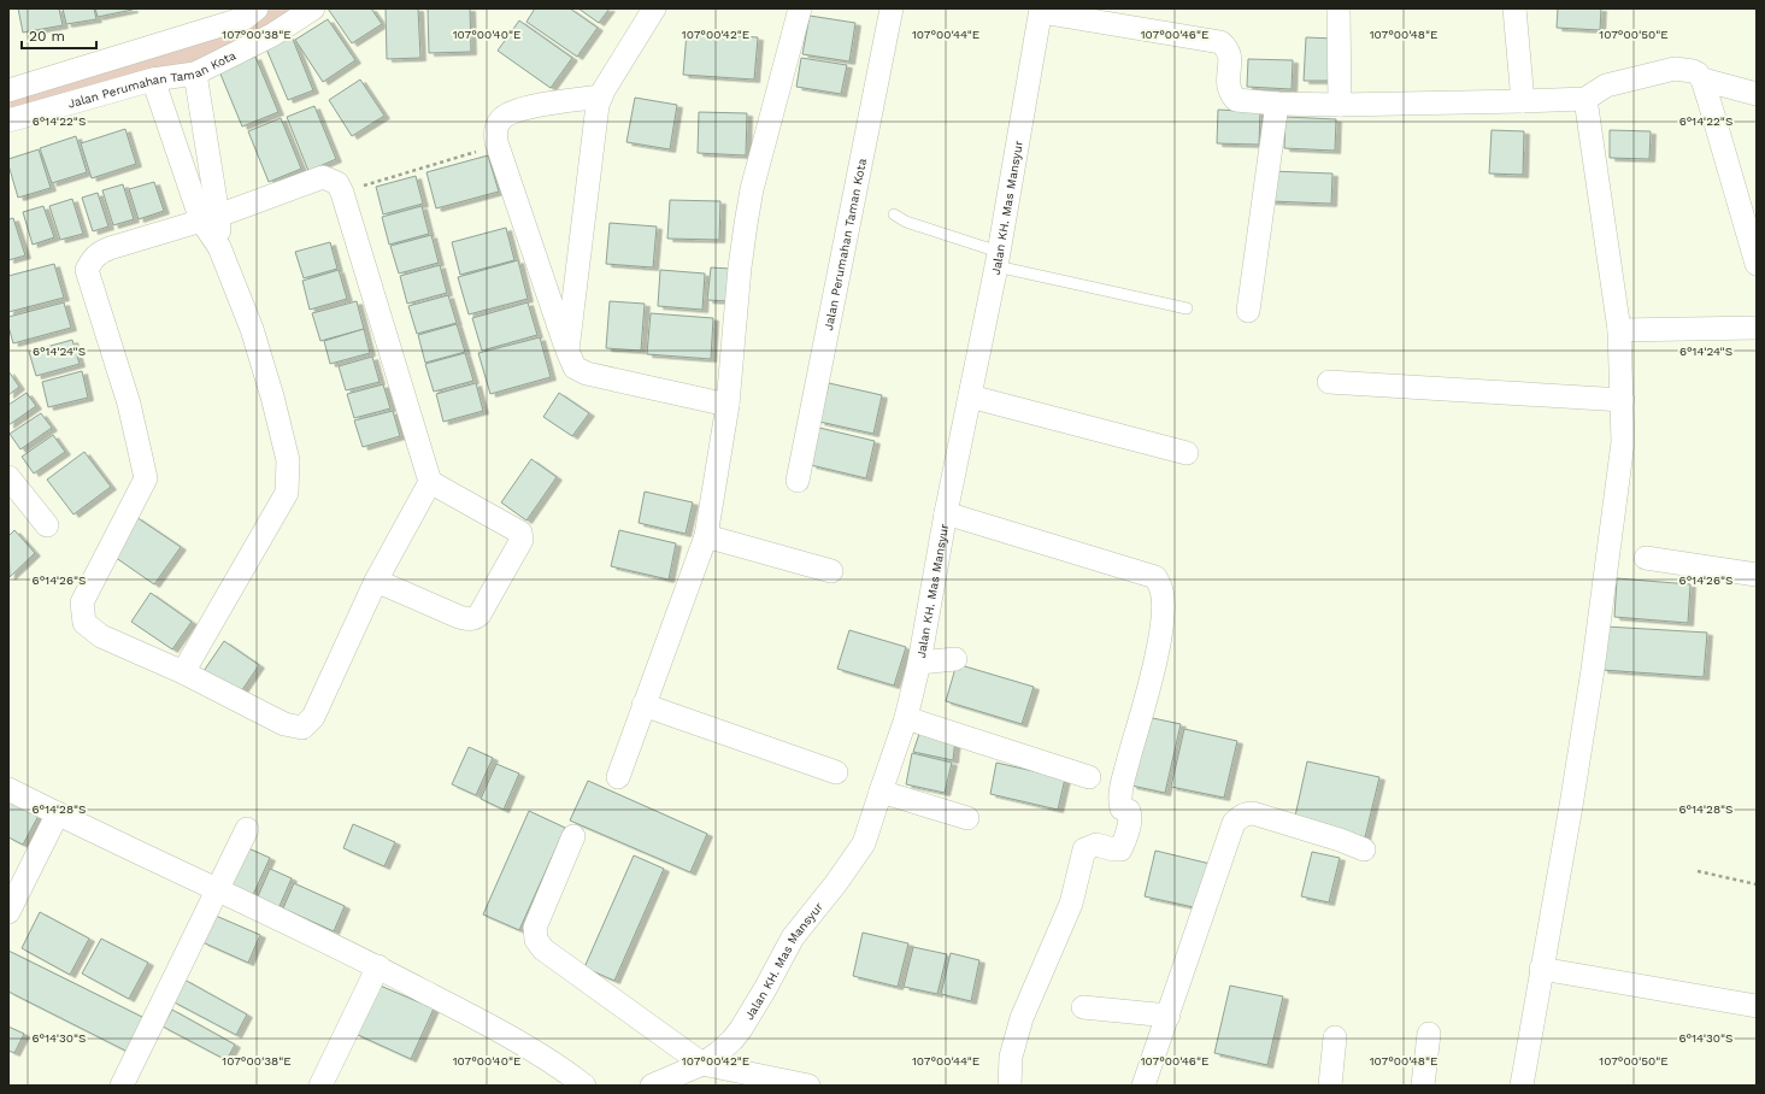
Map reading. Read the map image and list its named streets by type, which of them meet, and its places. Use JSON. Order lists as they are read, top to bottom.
{
  "streets": {
    "street": ["Jalan Perumahan Taman Kota", "Jalan KH. Mas Mansyur"]
  },
  "scale_bar": "20 m",
  "coordinates": [
    "107°00'38\"E",
    "107°00'40\"E",
    "107°00'42\"E",
    "107°00'44\"E",
    "107°00'46\"E",
    "107°00'48\"E",
    "107°00'50\"E",
    "6°14'22\"S",
    "6°14'24\"S",
    "6°14'26\"S",
    "6°14'28\"S",
    "6°14'30\"S"
  ]
}
